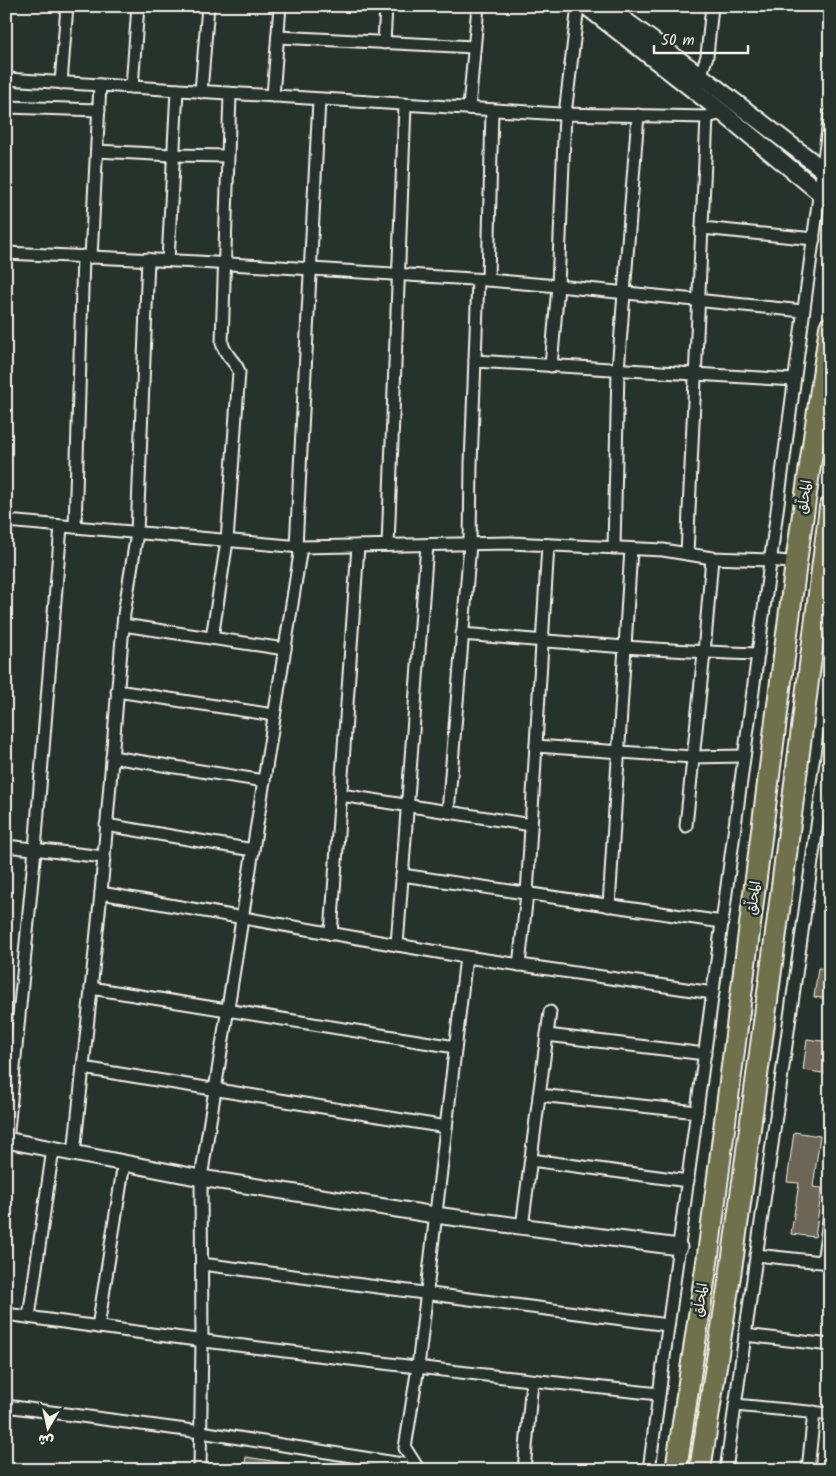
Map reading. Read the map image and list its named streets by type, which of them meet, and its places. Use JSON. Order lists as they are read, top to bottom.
{
  "streets": {
    "highway": ["المحلّق"]
  },
  "scale_bar": "50 m",
  "north": "bottom"
}
